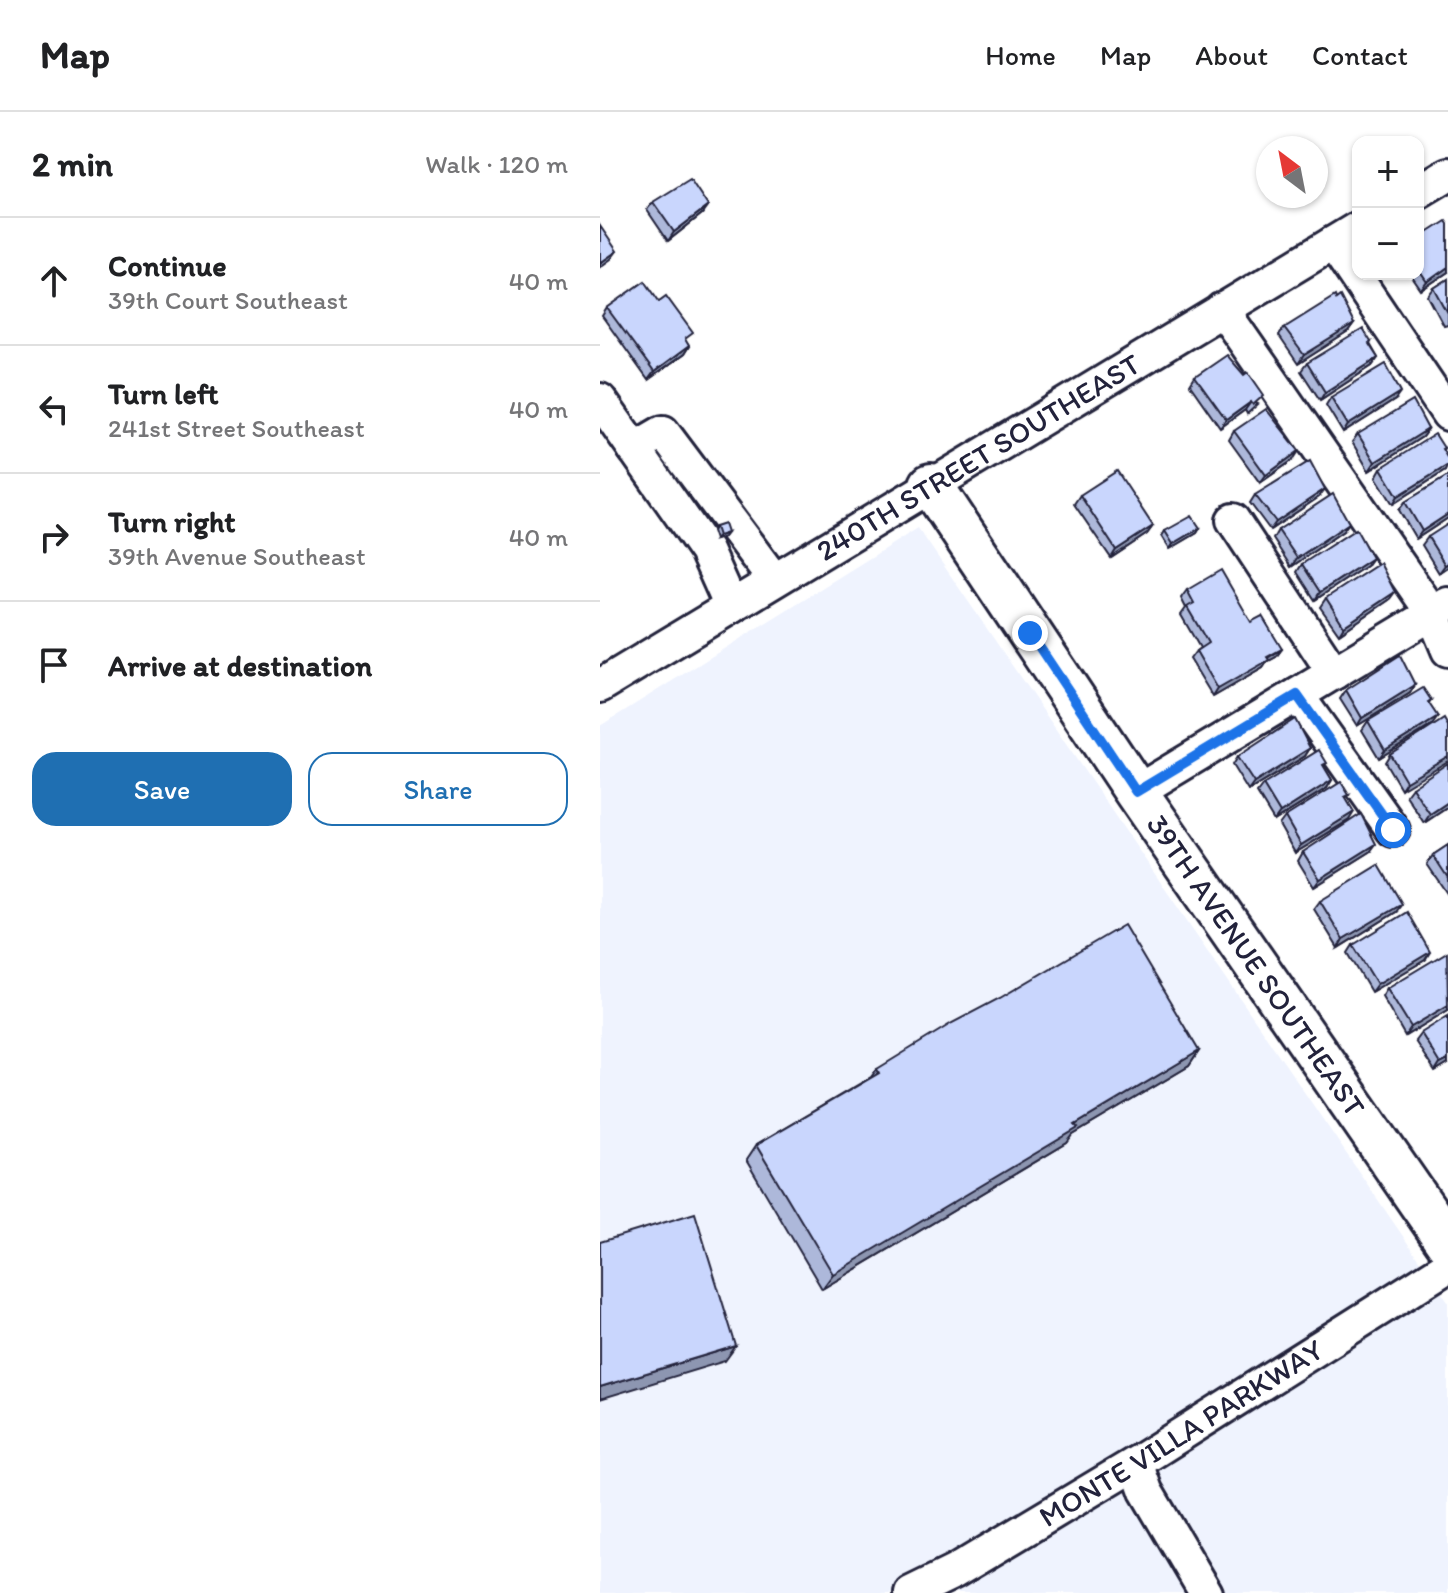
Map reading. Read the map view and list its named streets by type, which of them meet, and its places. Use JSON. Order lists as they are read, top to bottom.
{
  "streets": {
    "main road": ["39TH AVENUE SOUTHEAST"],
    "street": ["240TH STREET SOUTHEAST", "MONTE VILLA PARKWAY"]
  },
  "crossings": [
    ["240TH STREET SOUTHEAST", "39TH AVENUE SOUTHEAST"]
  ],
  "north": "top left",
  "page": {
    "header": "Map",
    "nav": [
      "Home",
      "Map",
      "About",
      "Contact"
    ],
    "heading": ["2 min", "Walk · 120 m"],
    "map_buttons": ["+", "−"],
    "list": [
      ["Continue", "39th Court Southeast", "40 m"],
      ["Turn left", "241st Street Southeast", "40 m"],
      ["Turn right", "39th Avenue Southeast", "40 m"],
      "Arrive at destination"
    ],
    "buttons": ["Save", "Share"]
  }
}
